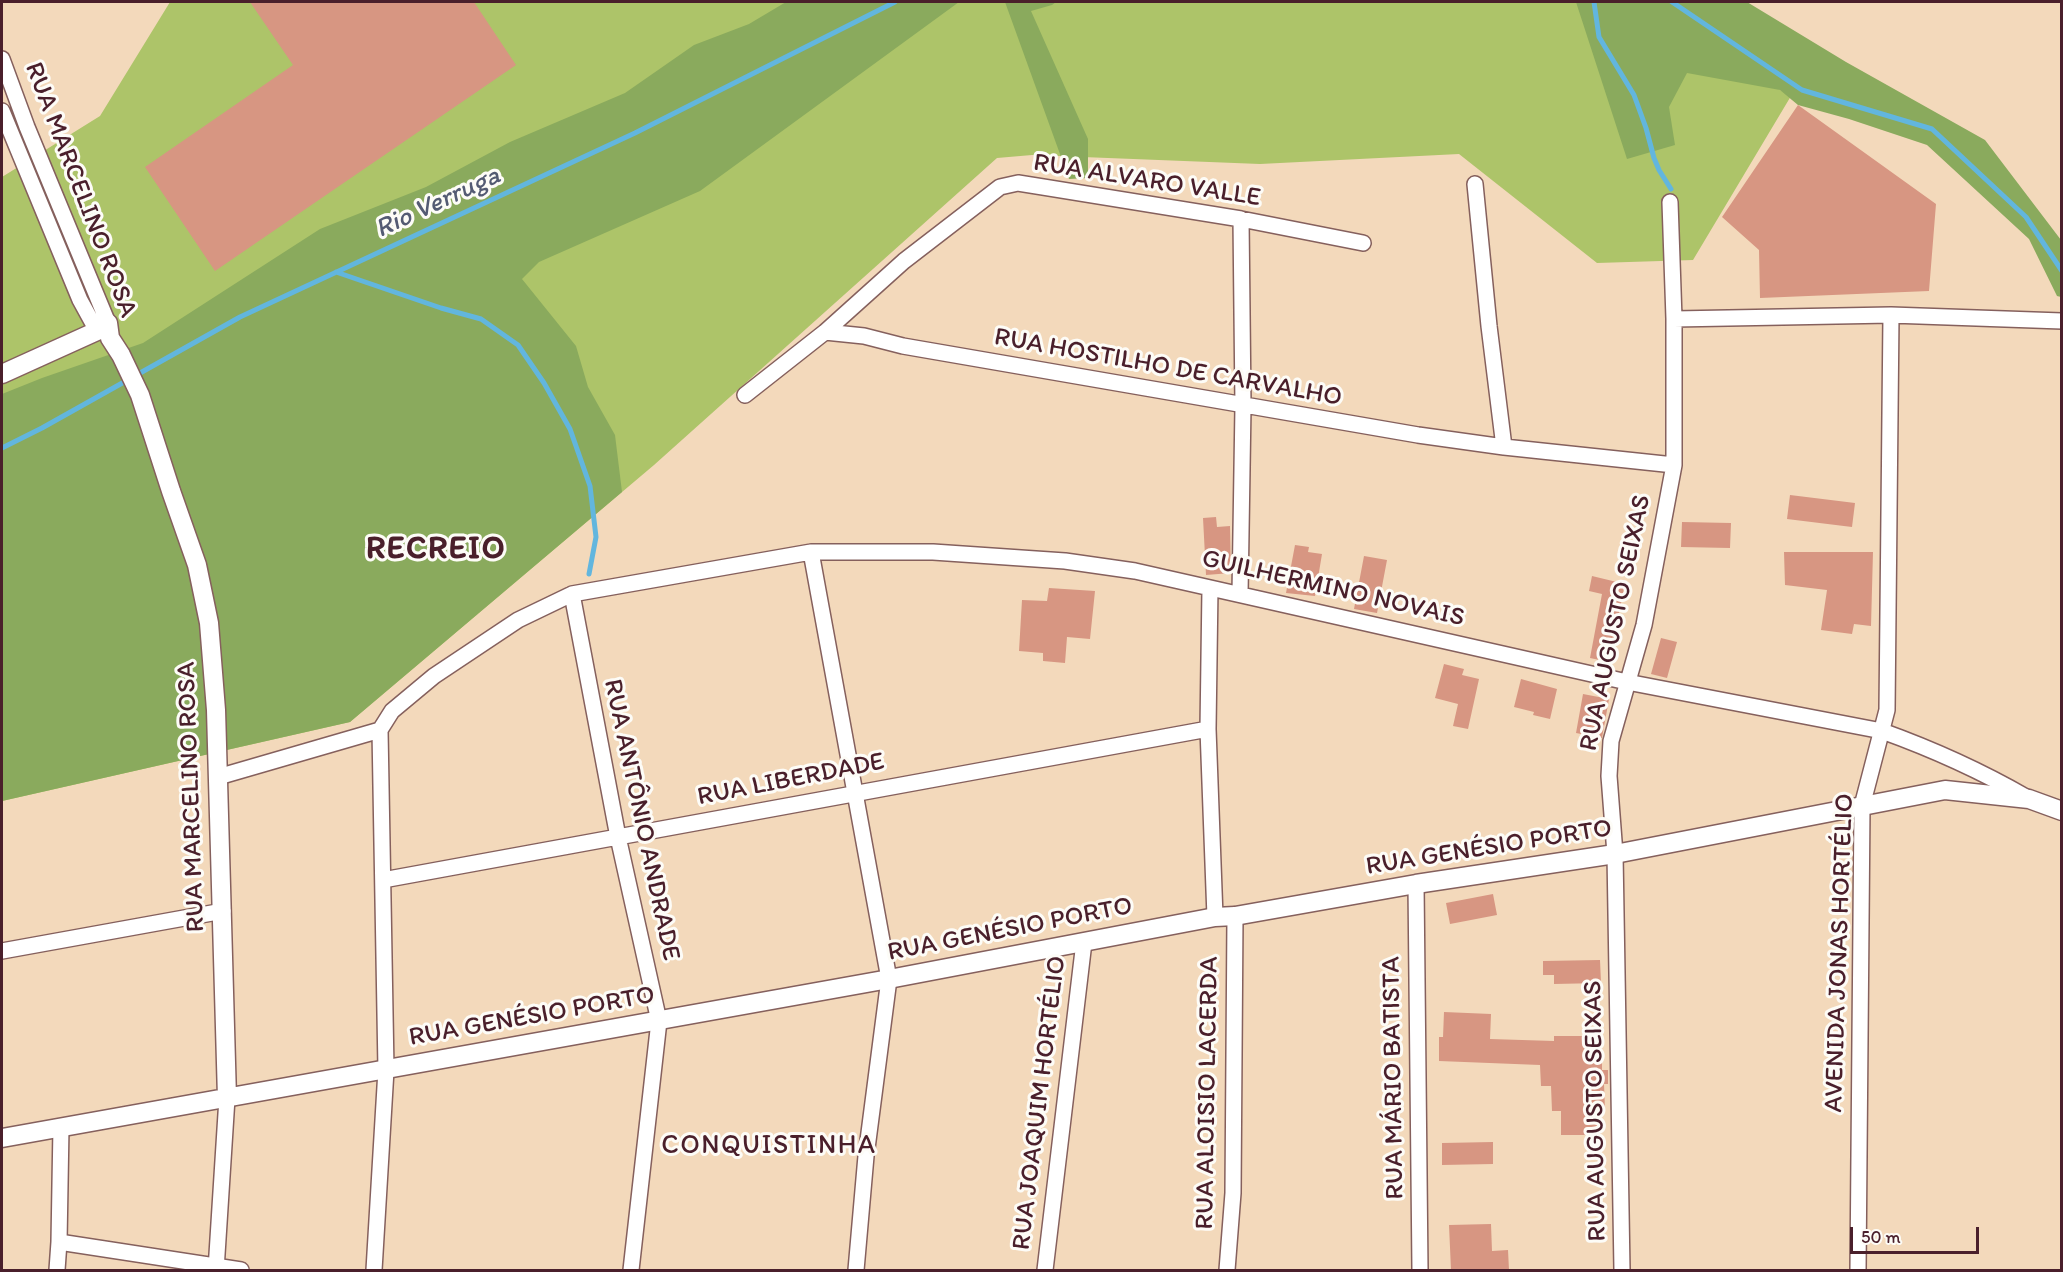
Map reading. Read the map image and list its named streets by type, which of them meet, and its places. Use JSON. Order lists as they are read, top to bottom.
{
  "streets": {
    "street": [
      "RUA ALVARO VALLE",
      "RUA MARCELINO ROSA",
      "RUA HOSTILHO DE CARVALHO",
      "GUILHERMINO NOVAIS",
      "RUA AUGUSTO SEIXAS",
      "RUA LIBERDADE",
      "RUA ANTÔNIO ANDRADE",
      "RUA GENÉSIO PORTO",
      "AVENIDA JONAS HORTÉLIO",
      "RUA MÁRIO BATISTA",
      "RUA ALOISIO LACERDA",
      "RUA JOAQUIM HORTÉLIO"
    ]
  },
  "crossings": [
    ["RUA ALVARO VALLE", "RUA HOSTILHO DE CARVALHO"],
    ["RUA MARCELINO ROSA", "RUA GENÉSIO PORTO"],
    ["RUA HOSTILHO DE CARVALHO", "RUA AUGUSTO SEIXAS"],
    ["GUILHERMINO NOVAIS", "RUA AUGUSTO SEIXAS"],
    ["GUILHERMINO NOVAIS", "RUA ANTÔNIO ANDRADE"],
    ["GUILHERMINO NOVAIS", "RUA GENÉSIO PORTO"],
    ["GUILHERMINO NOVAIS", "AVENIDA JONAS HORTÉLIO"],
    ["RUA AUGUSTO SEIXAS", "RUA GENÉSIO PORTO"],
    ["RUA LIBERDADE", "RUA ANTÔNIO ANDRADE"],
    ["RUA ANTÔNIO ANDRADE", "RUA GENÉSIO PORTO"],
    ["RUA GENÉSIO PORTO", "AVENIDA JONAS HORTÉLIO"],
    ["RUA GENÉSIO PORTO", "RUA MÁRIO BATISTA"],
    ["RUA GENÉSIO PORTO", "RUA ALOISIO LACERDA"],
    ["RUA GENÉSIO PORTO", "RUA JOAQUIM HORTÉLIO"]
  ],
  "districts": ["RECREIO", "CONQUISTINHA"],
  "water": ["Rio Verruga"],
  "scale_bar": "50 m"
}
